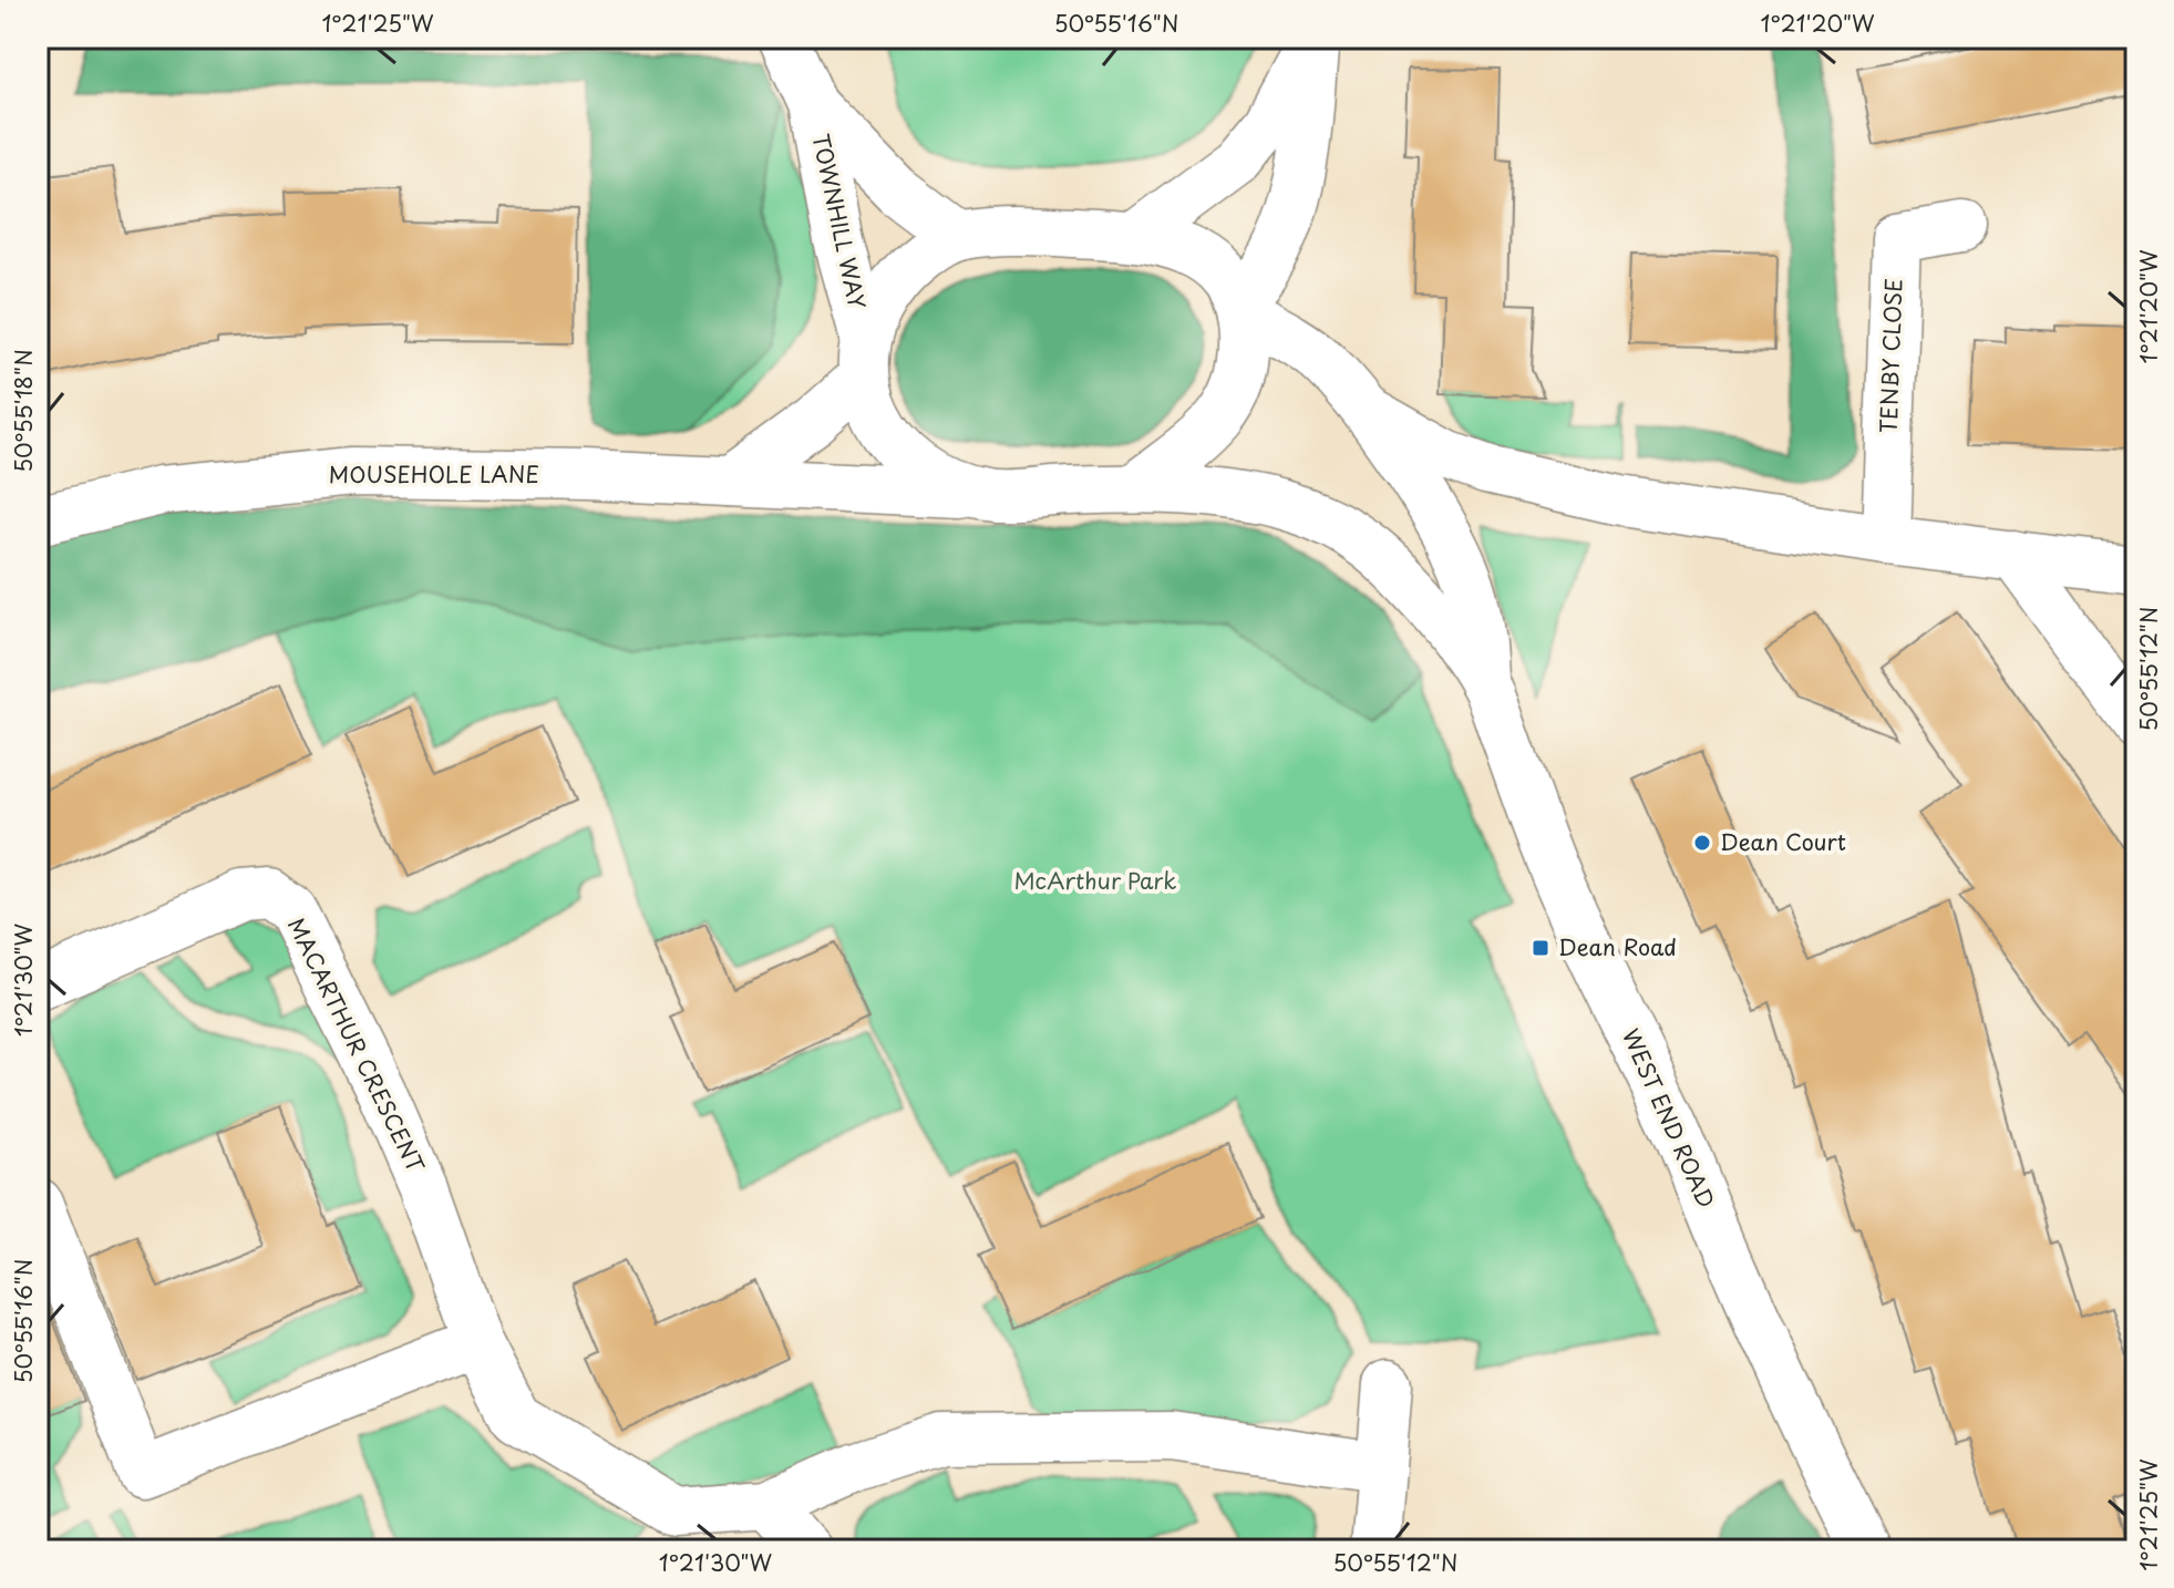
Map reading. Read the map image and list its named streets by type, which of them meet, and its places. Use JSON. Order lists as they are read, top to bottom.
{
  "streets": {
    "street": [
      "TOWNHILL WAY",
      "TENBY CLOSE",
      "MOUSEHOLE LANE",
      "MACARTHUR CRESCENT",
      "WEST END ROAD"
    ]
  },
  "crossings": [
    ["TOWNHILL WAY", "MOUSEHOLE LANE"],
    ["TOWNHILL WAY", "WEST END ROAD"],
    ["MOUSEHOLE LANE", "WEST END ROAD"]
  ],
  "parks": ["McArthur Park"],
  "places": {
    "other": ["Dean Court"],
    "transit": ["Dean Road"]
  },
  "coordinates": [
    "1°21'25\"W",
    "50°55'16\"N",
    "1°21'20\"W",
    "50°55'18\"N",
    "50°55'12\"N",
    "1°21'30\"W"
  ]
}
